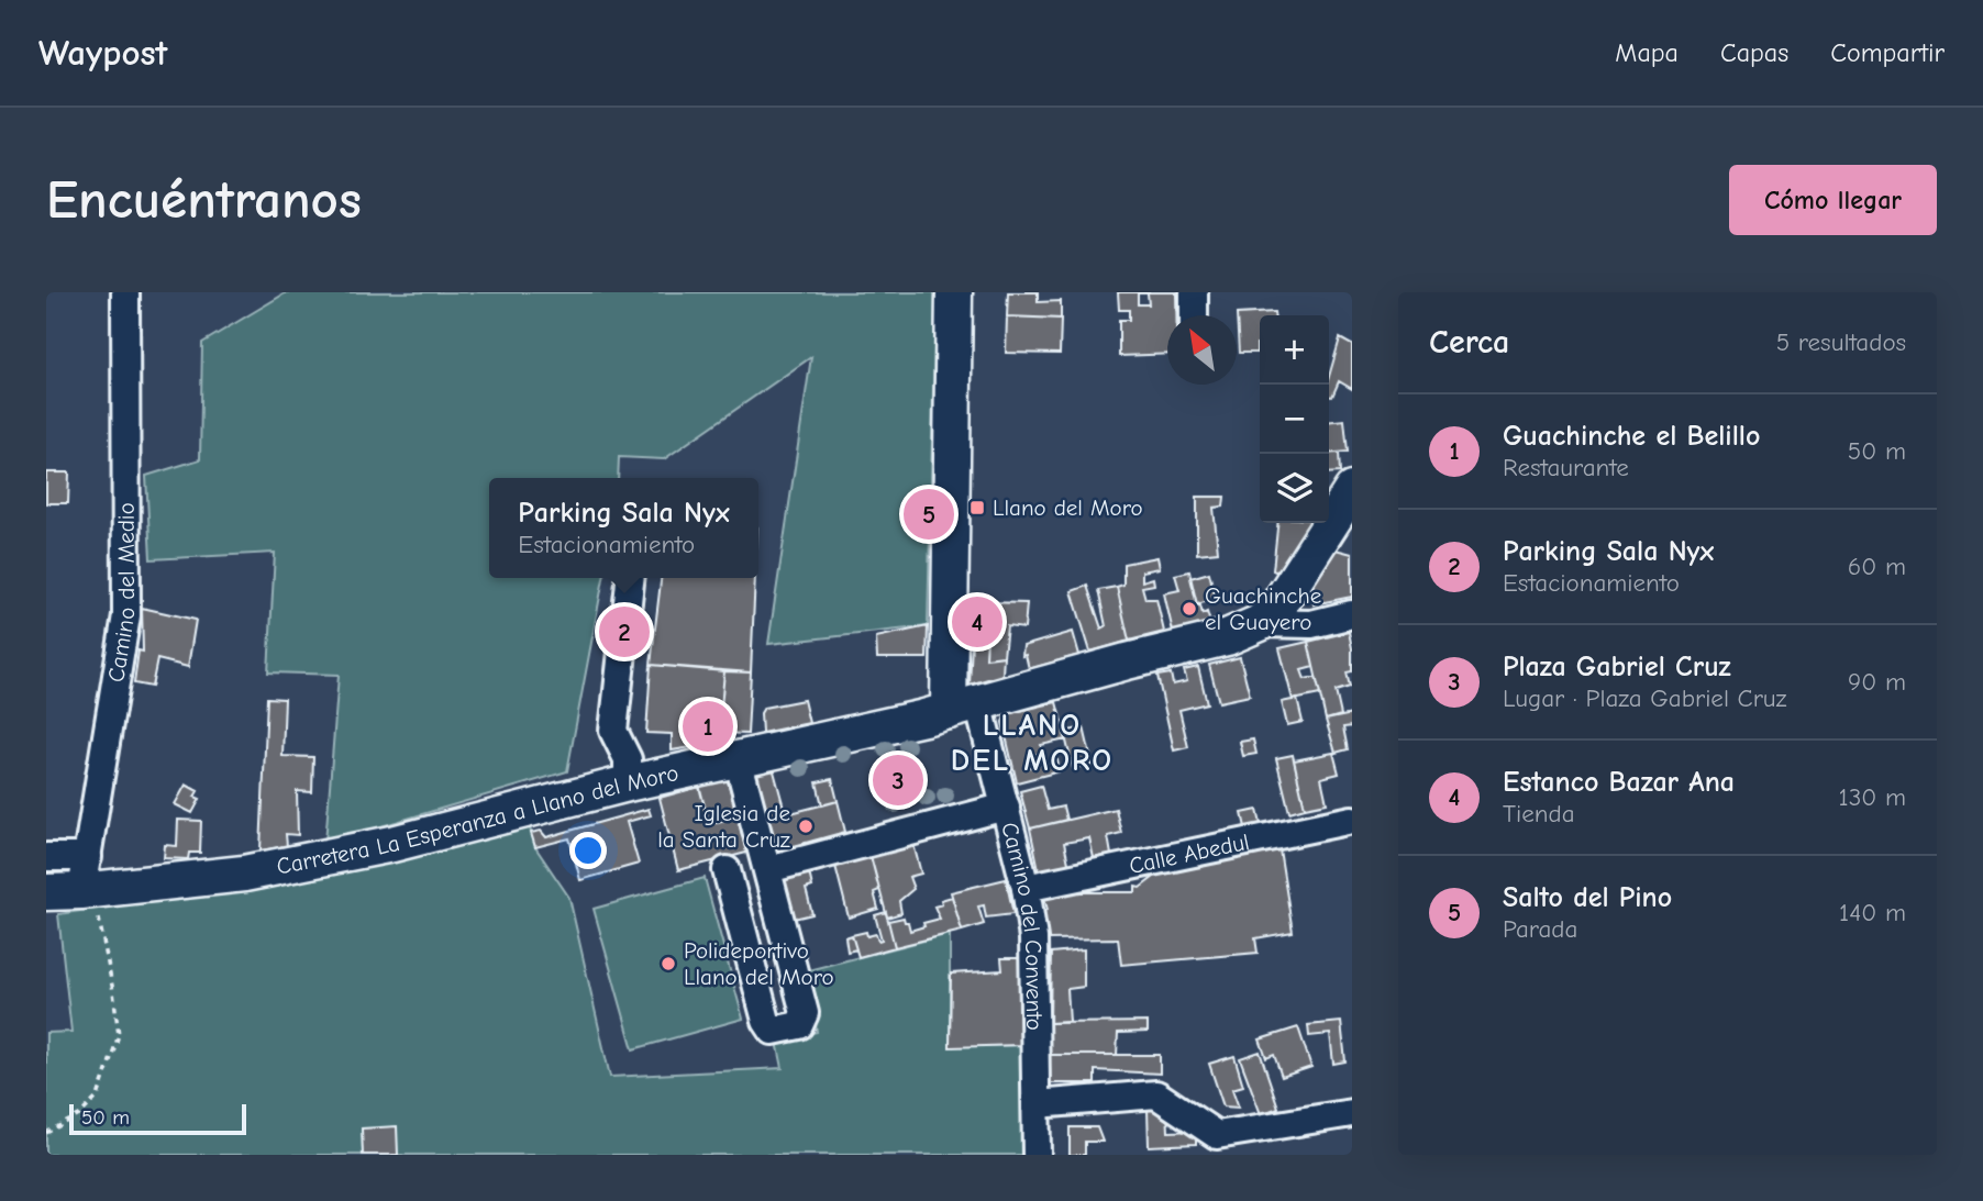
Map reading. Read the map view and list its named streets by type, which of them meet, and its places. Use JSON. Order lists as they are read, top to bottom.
{
  "streets": {
    "main road": ["Carretera La Esperanza a Llano del Moro"],
    "street": ["Camino del Medio", "Calle Abedul", "Camino del Convento"]
  },
  "crossings": [
    ["Camino del Medio", "Carretera La Esperanza a Llano del Moro"],
    ["Carretera La Esperanza a Llano del Moro", "Camino del Convento"],
    ["Calle Abedul", "Camino del Convento"]
  ],
  "districts": ["LLANO DEL MORO"],
  "places": {
    "transit": ["Llano del Moro"],
    "other": ["Guachinche el Guayero", "Iglesia de la Santa Cruz", "Polideportivo Llano del Moro"]
  },
  "scale_bar": "50 m",
  "north": "top left",
  "page": {
    "header": "Waypost",
    "nav": ["Mapa", "Capas", "Compartir"],
    "buttons": "Cómo llegar",
    "title": "Encuéntranos",
    "heading": ["Cerca", "5 resultados"],
    "map_buttons": ["+", "−"],
    "list": [
      {
        "mark": "1",
        "name": "Guachinche el Belillo",
        "note": "Restaurante",
        "value": "50 m"
      },
      {
        "mark": "2",
        "name": "Parking Sala Nyx",
        "note": "Estacionamiento",
        "value": "60 m"
      },
      {
        "mark": "3",
        "name": "Plaza Gabriel Cruz",
        "note": "Lugar · Plaza Gabriel Cruz",
        "value": "90 m"
      },
      {
        "mark": "4",
        "name": "Estanco Bazar Ana",
        "note": "Tienda",
        "value": "130 m"
      },
      {
        "mark": "5",
        "name": "Salto del Pino",
        "note": "Parada",
        "value": "140 m"
      }
    ],
    "popup": ["Parking Sala Nyx", "Estacionamiento"],
    "pins": [
      "5",
      "4",
      "2",
      "1",
      "3"
    ],
    "scale": "50 m"
  }
}
